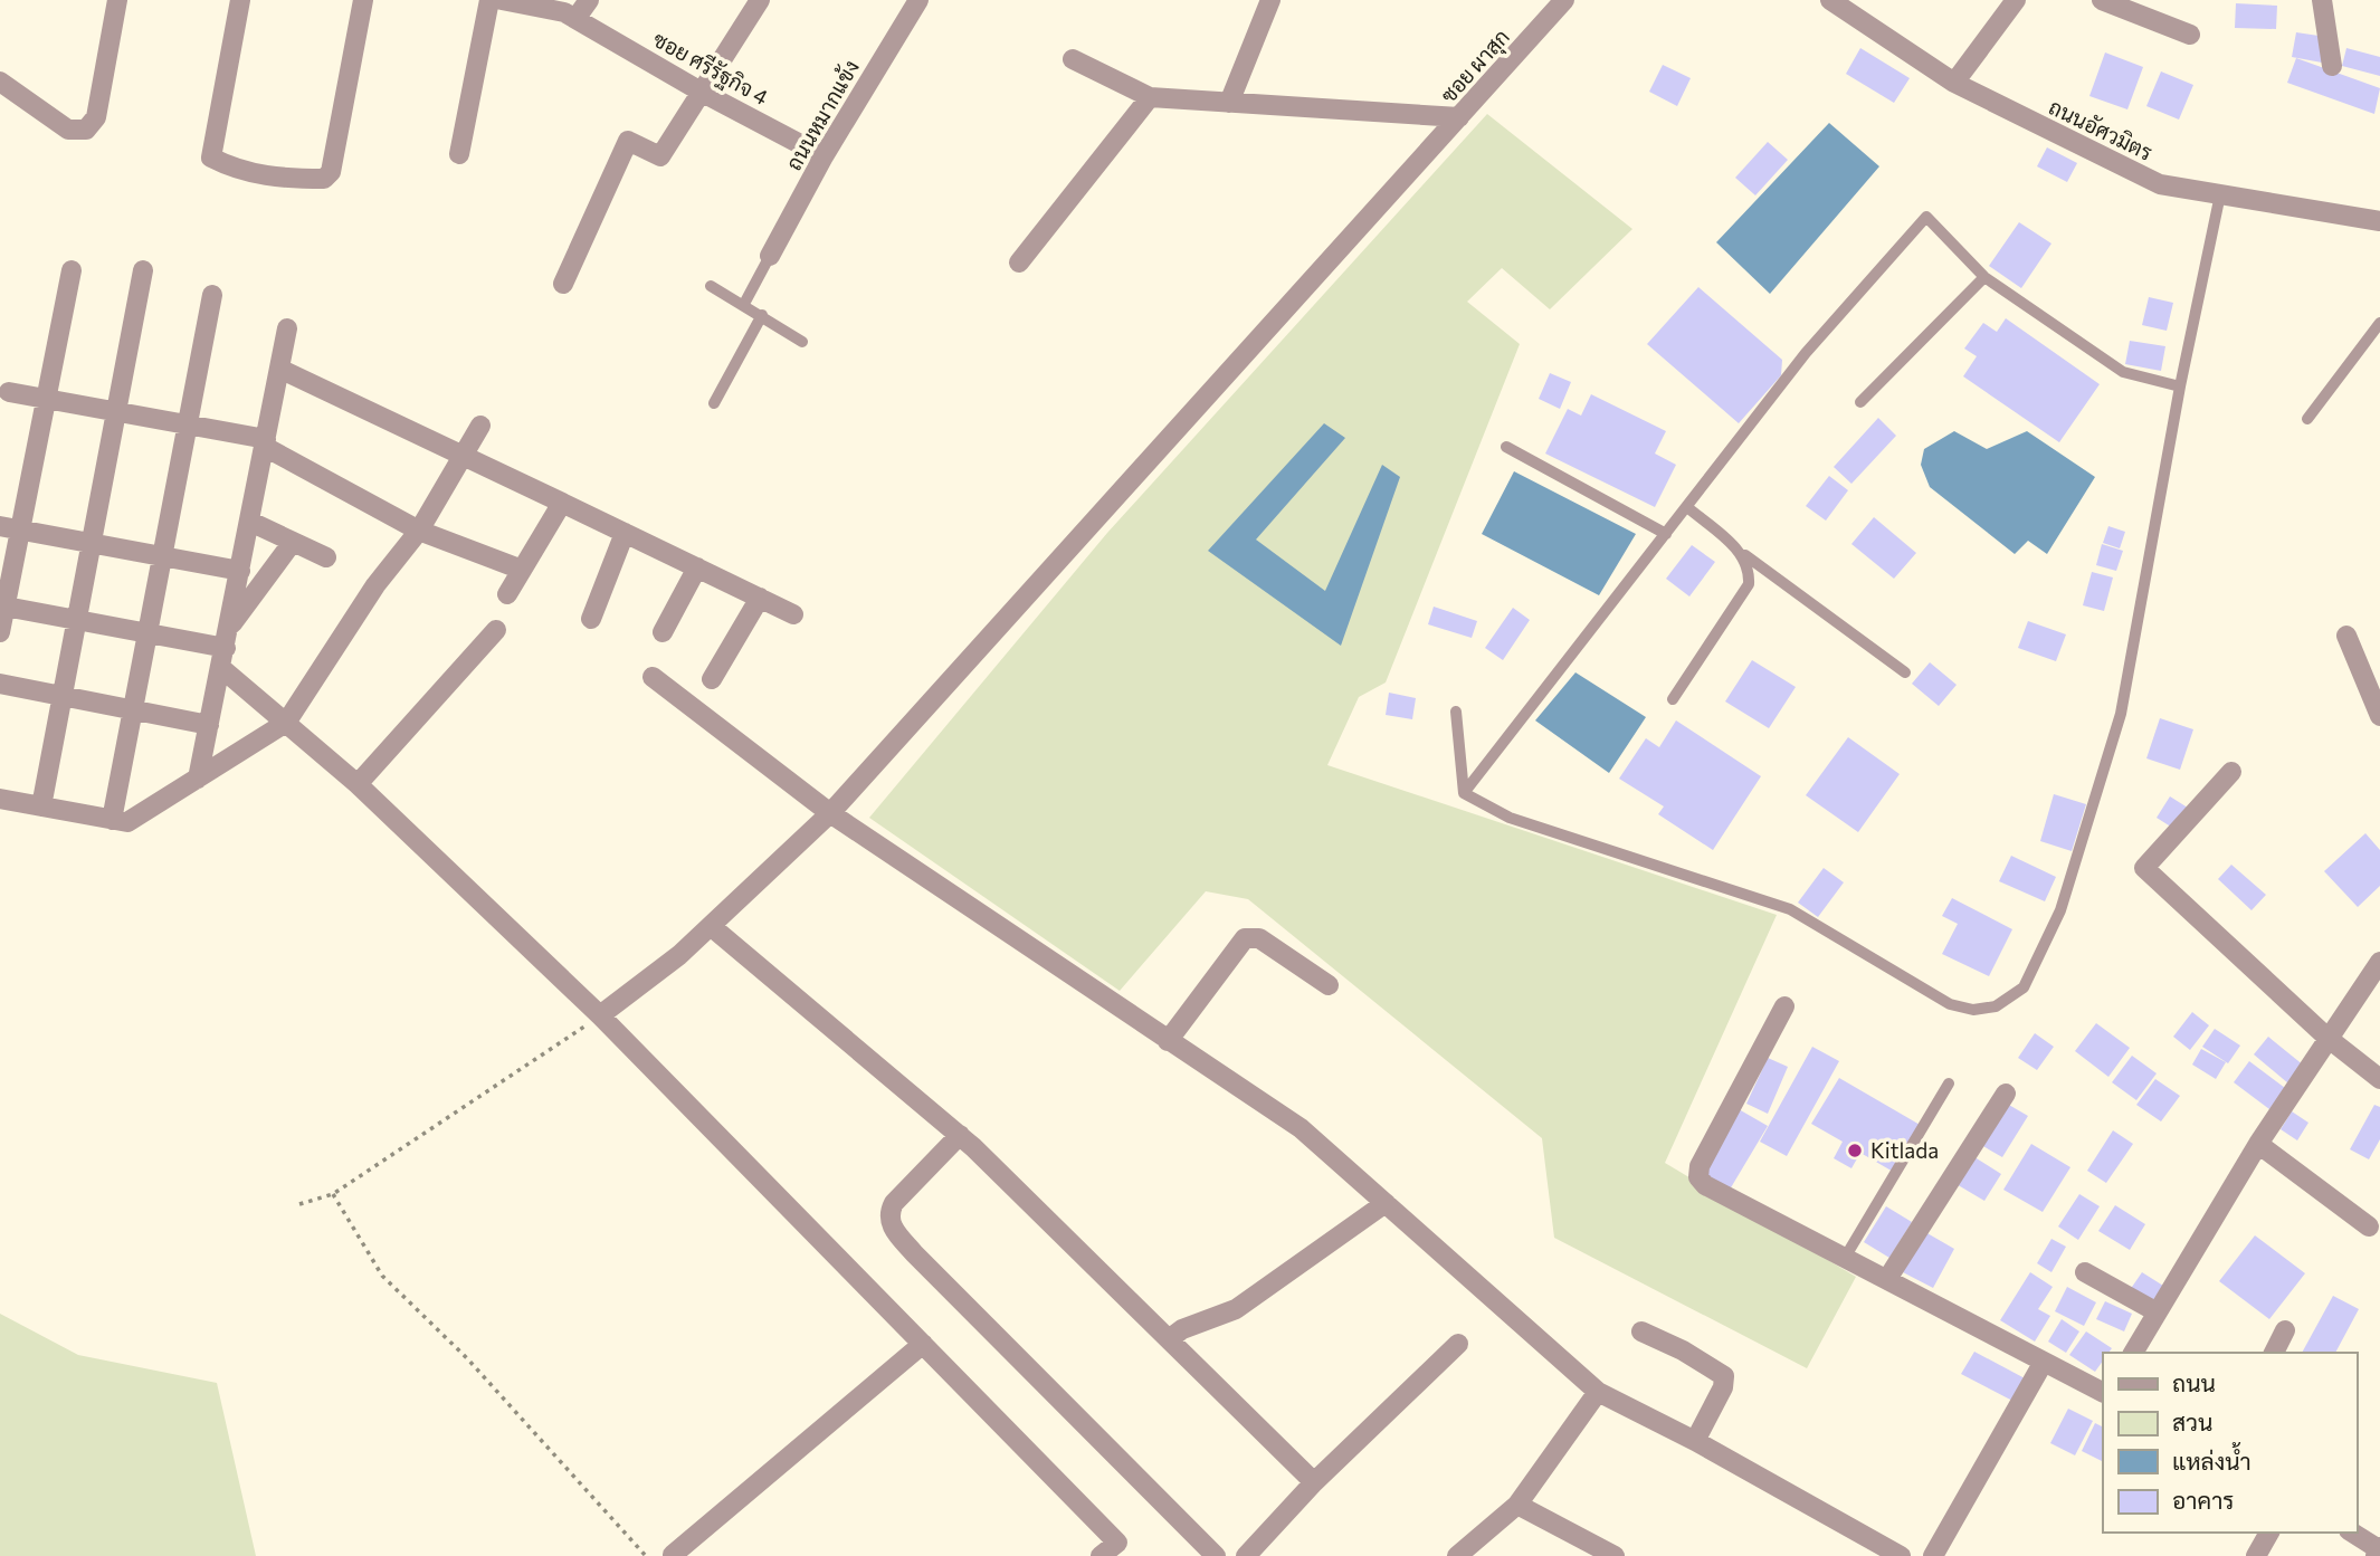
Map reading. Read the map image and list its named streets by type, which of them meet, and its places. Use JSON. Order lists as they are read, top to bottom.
{
  "streets": {
    "street": [
      "ซอย ผาสุก",
      "ซอย ศรีรัฐกิจ 4",
      "ถนนหมากแข้ง",
      "ถนนอัศวมิตร"
    ]
  },
  "crossings": [
    ["ซอย ศรีรัฐกิจ 4", "ถนนหมากแข้ง"]
  ],
  "places": ["Kitlada"],
  "legend": [
    "ถนน",
    "สวน",
    "แหล่งน้ำ",
    "อาคาร"
  ]
}
